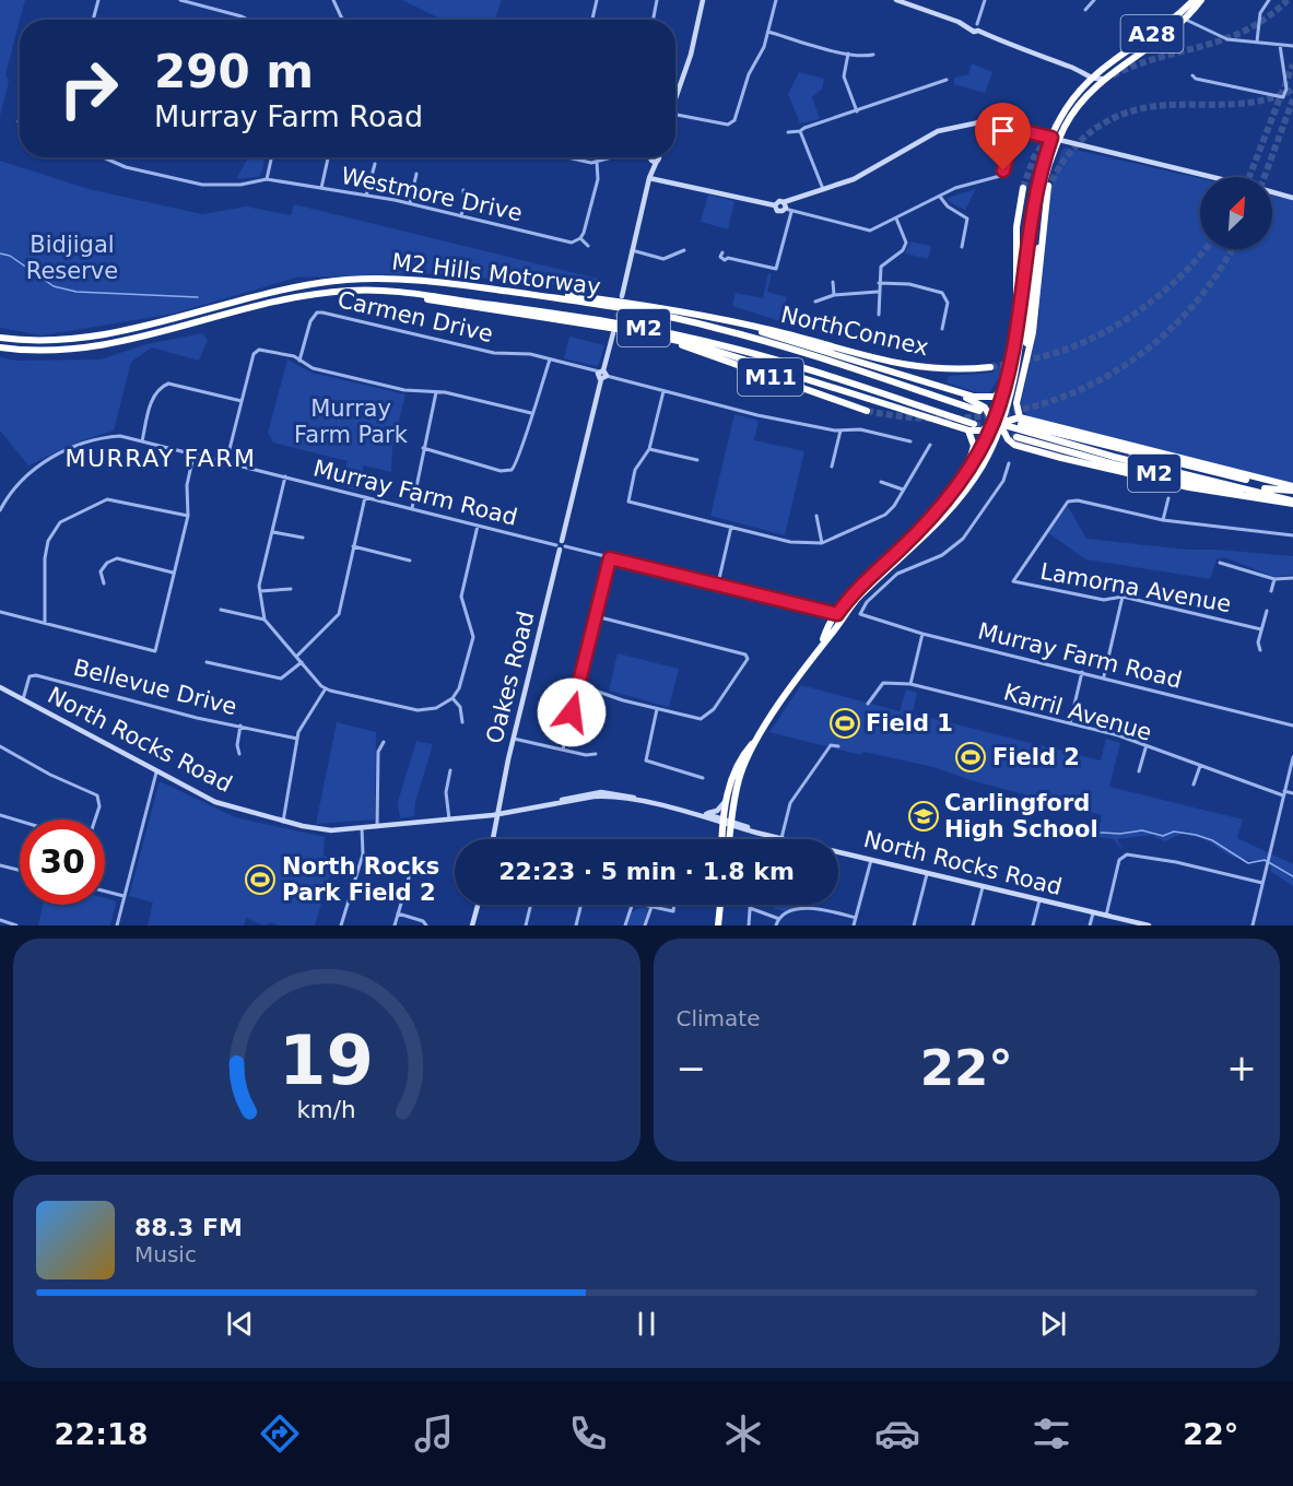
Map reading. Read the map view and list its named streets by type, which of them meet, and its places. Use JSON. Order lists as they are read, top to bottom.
{
  "streets": {
    "highway": [
      "A28",
      "M2 Hills Motorway",
      "M2",
      "NorthConnex",
      "M11"
    ],
    "main road": ["Oakes Road", "North Rocks Road"],
    "street": [
      "Westmore Drive",
      "Carmen Drive",
      "Murray Farm Road",
      "Lamorna Avenue",
      "Bellevue Drive",
      "Karril Avenue"
    ]
  },
  "crossings": [
    ["A28", "M2"],
    ["A28", "Murray Farm Road"],
    ["A28", "North Rocks Road"],
    ["M2 Hills Motorway", "M2"],
    ["M2 Hills Motorway", "M11"],
    ["Carmen Drive", "Oakes Road"],
    ["M2", "NorthConnex"],
    ["M2", "M11"],
    ["Murray Farm Road", "Oakes Road"],
    ["Oakes Road", "North Rocks Road"],
    ["Bellevue Drive", "North Rocks Road"]
  ],
  "districts": ["MURRAY FARM"],
  "parks": ["Bidjigal Reserve", "Murray Farm Park"],
  "places": {
    "sports": ["Field 1", "Field 2", "North Rocks Park Field 2"],
    "school or university": ["Carlingford High School"]
  },
  "north": "top right",
  "page": {
    "turn": ["290 m", "Murray Farm Road"],
    "limit": "30",
    "trip": "22:23 · 5 min · 1.8 km",
    "tile": "Climate",
    "heat": ["−", "22°", "+"],
    "song": ["88.3 FM", "Music"],
    "tabs": ["22:18", "22°"],
    "gauge": ["19", "km/h"]
  }
}
